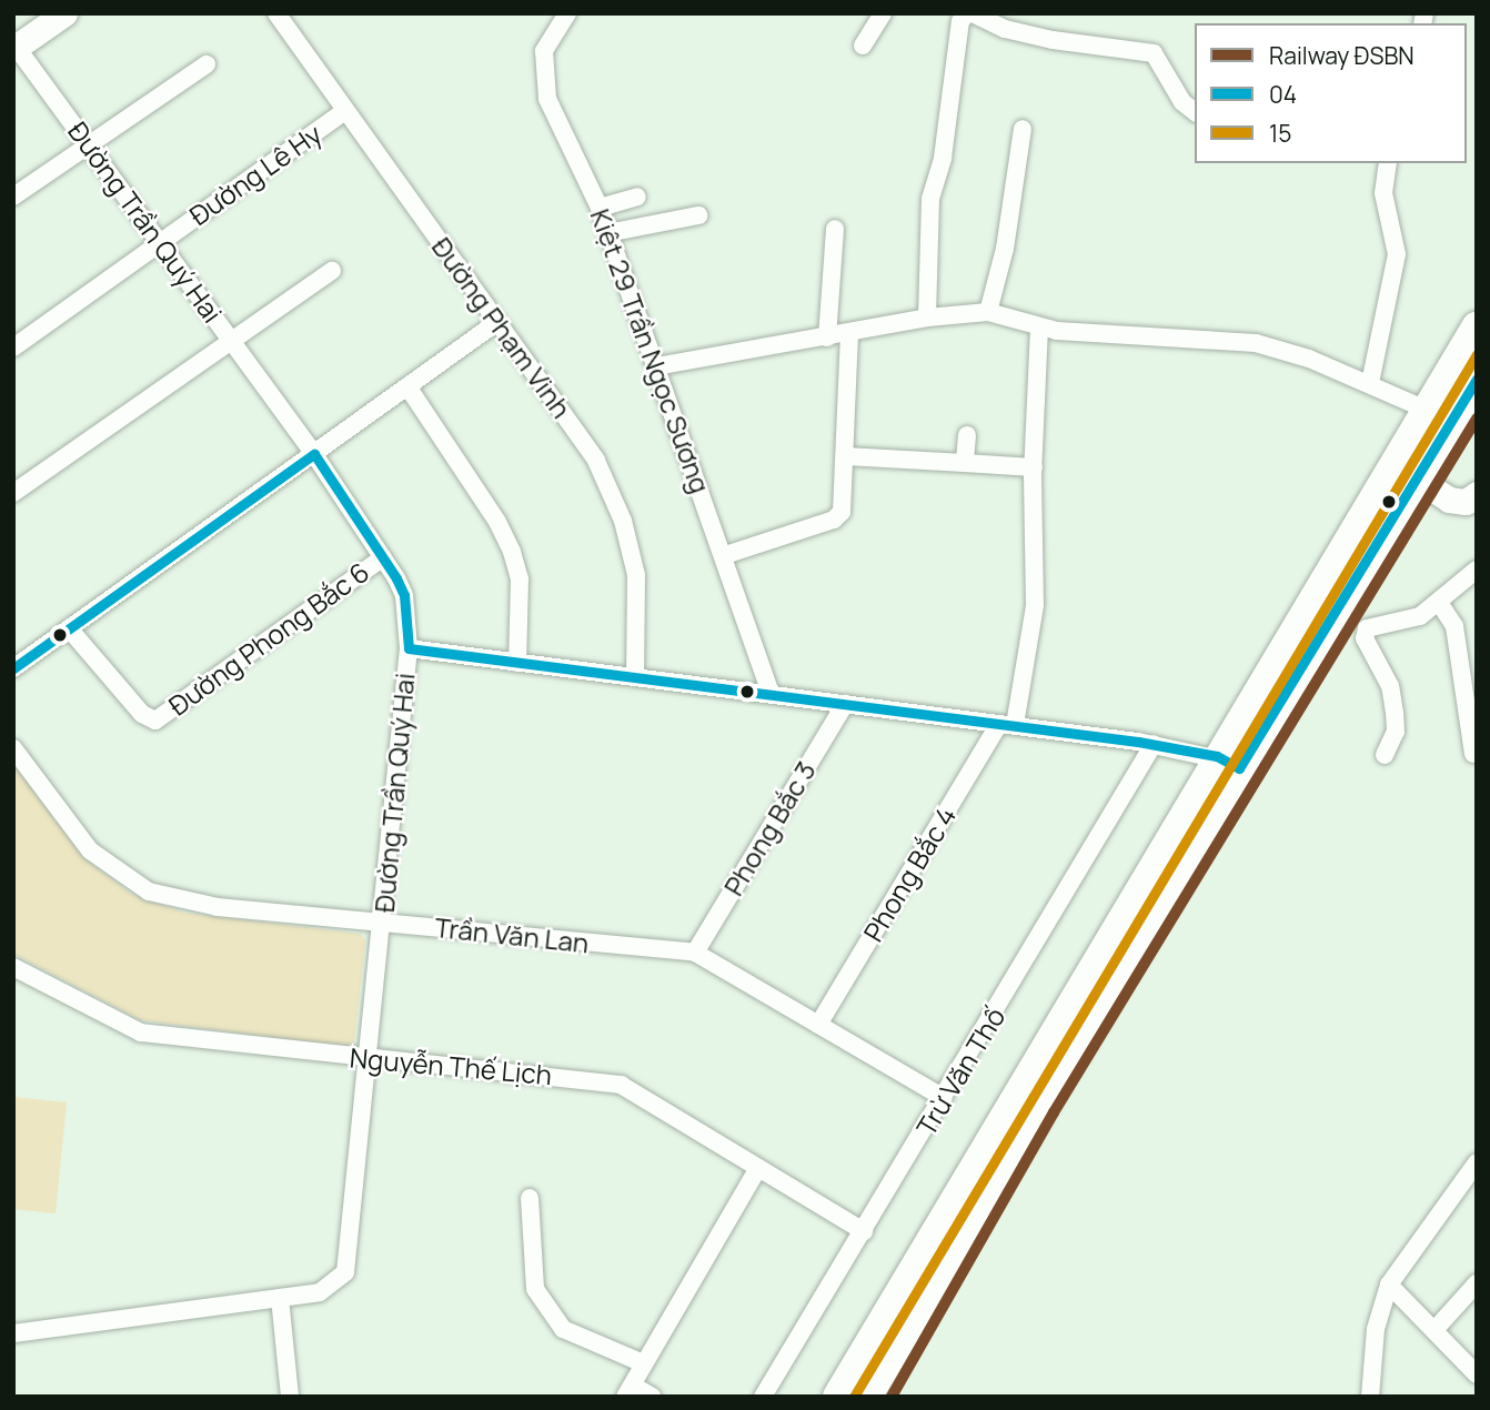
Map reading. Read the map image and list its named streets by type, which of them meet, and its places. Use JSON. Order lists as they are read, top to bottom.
{
  "streets": {
    "street": [
      "Đường Lê Hy",
      "Đường Trần Quý Hai",
      "Đường Phạm Vinh",
      "Kiệt 29 Trần Ngọc Sương",
      "Đường Phong Bắc 6",
      "Phong Bắc 3",
      "Phong Bắc 4",
      "Trần Văn Lan",
      "Nguyễn Thế Lịch",
      "Trừ Văn Thố"
    ]
  },
  "crossings": [
    ["Đường Lê Hy", "Đường Trần Quý Hai"],
    ["Đường Lê Hy", "Đường Phạm Vinh"],
    ["Đường Trần Quý Hai", "Đường Phong Bắc 6"],
    ["Đường Trần Quý Hai", "Trần Văn Lan"],
    ["Đường Trần Quý Hai", "Nguyễn Thế Lịch"],
    ["Phong Bắc 3", "Trần Văn Lan"],
    ["Phong Bắc 4", "Trần Văn Lan"],
    ["Trần Văn Lan", "Trừ Văn Thố"],
    ["Nguyễn Thế Lịch", "Trừ Văn Thố"]
  ],
  "lines": ["transit line 15", "transit line 04", "rail line ĐSBN"],
  "legend": ["Railway ĐSBN", "04", "15"]
}
